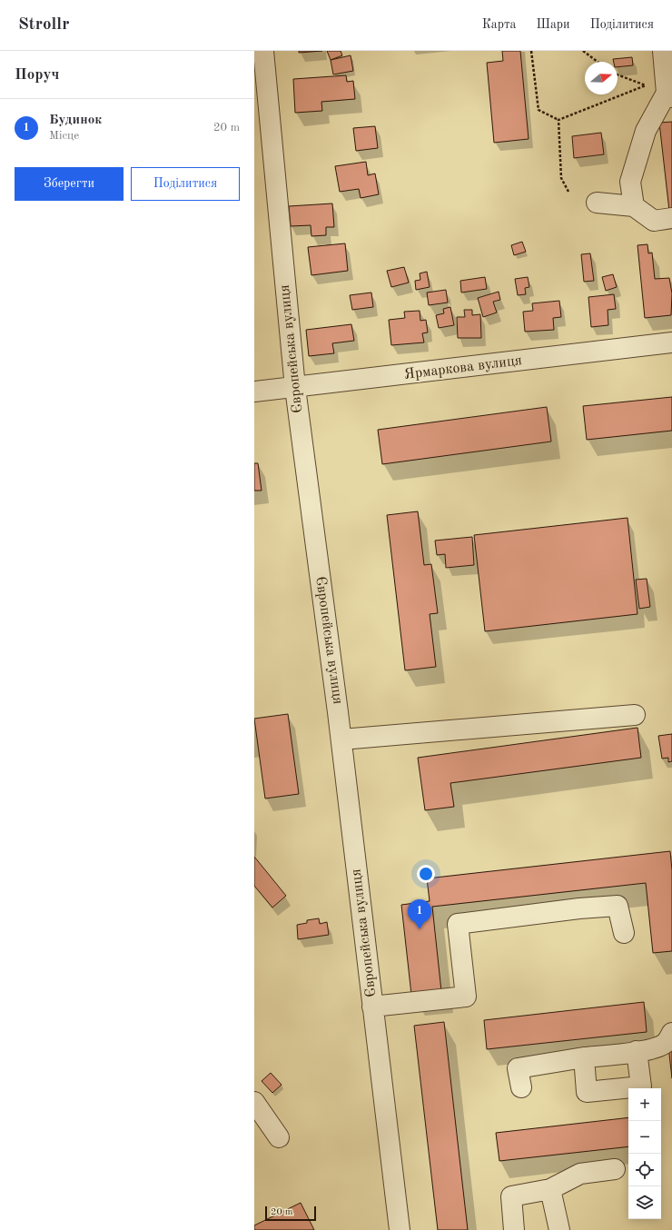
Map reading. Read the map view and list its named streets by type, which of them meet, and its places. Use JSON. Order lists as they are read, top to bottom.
{
  "streets": {
    "street": ["Європейська вулиця", "Ярмаркова вулиця"]
  },
  "crossings": [
    ["Європейська вулиця", "Ярмаркова вулиця"]
  ],
  "scale_bar": "20 m",
  "north": "right",
  "page": {
    "header": "Strollr",
    "nav": ["Карта", "Шари", "Поділитися"],
    "heading": "Поруч",
    "list": [
      {
        "mark": "1",
        "name": "Будинок",
        "note": "Місце",
        "value": "20 m"
      }
    ],
    "buttons": ["Зберегти", "Поділитися"],
    "pins": "1",
    "map_buttons": ["+", "−"],
    "scale": "20 m"
  }
}
